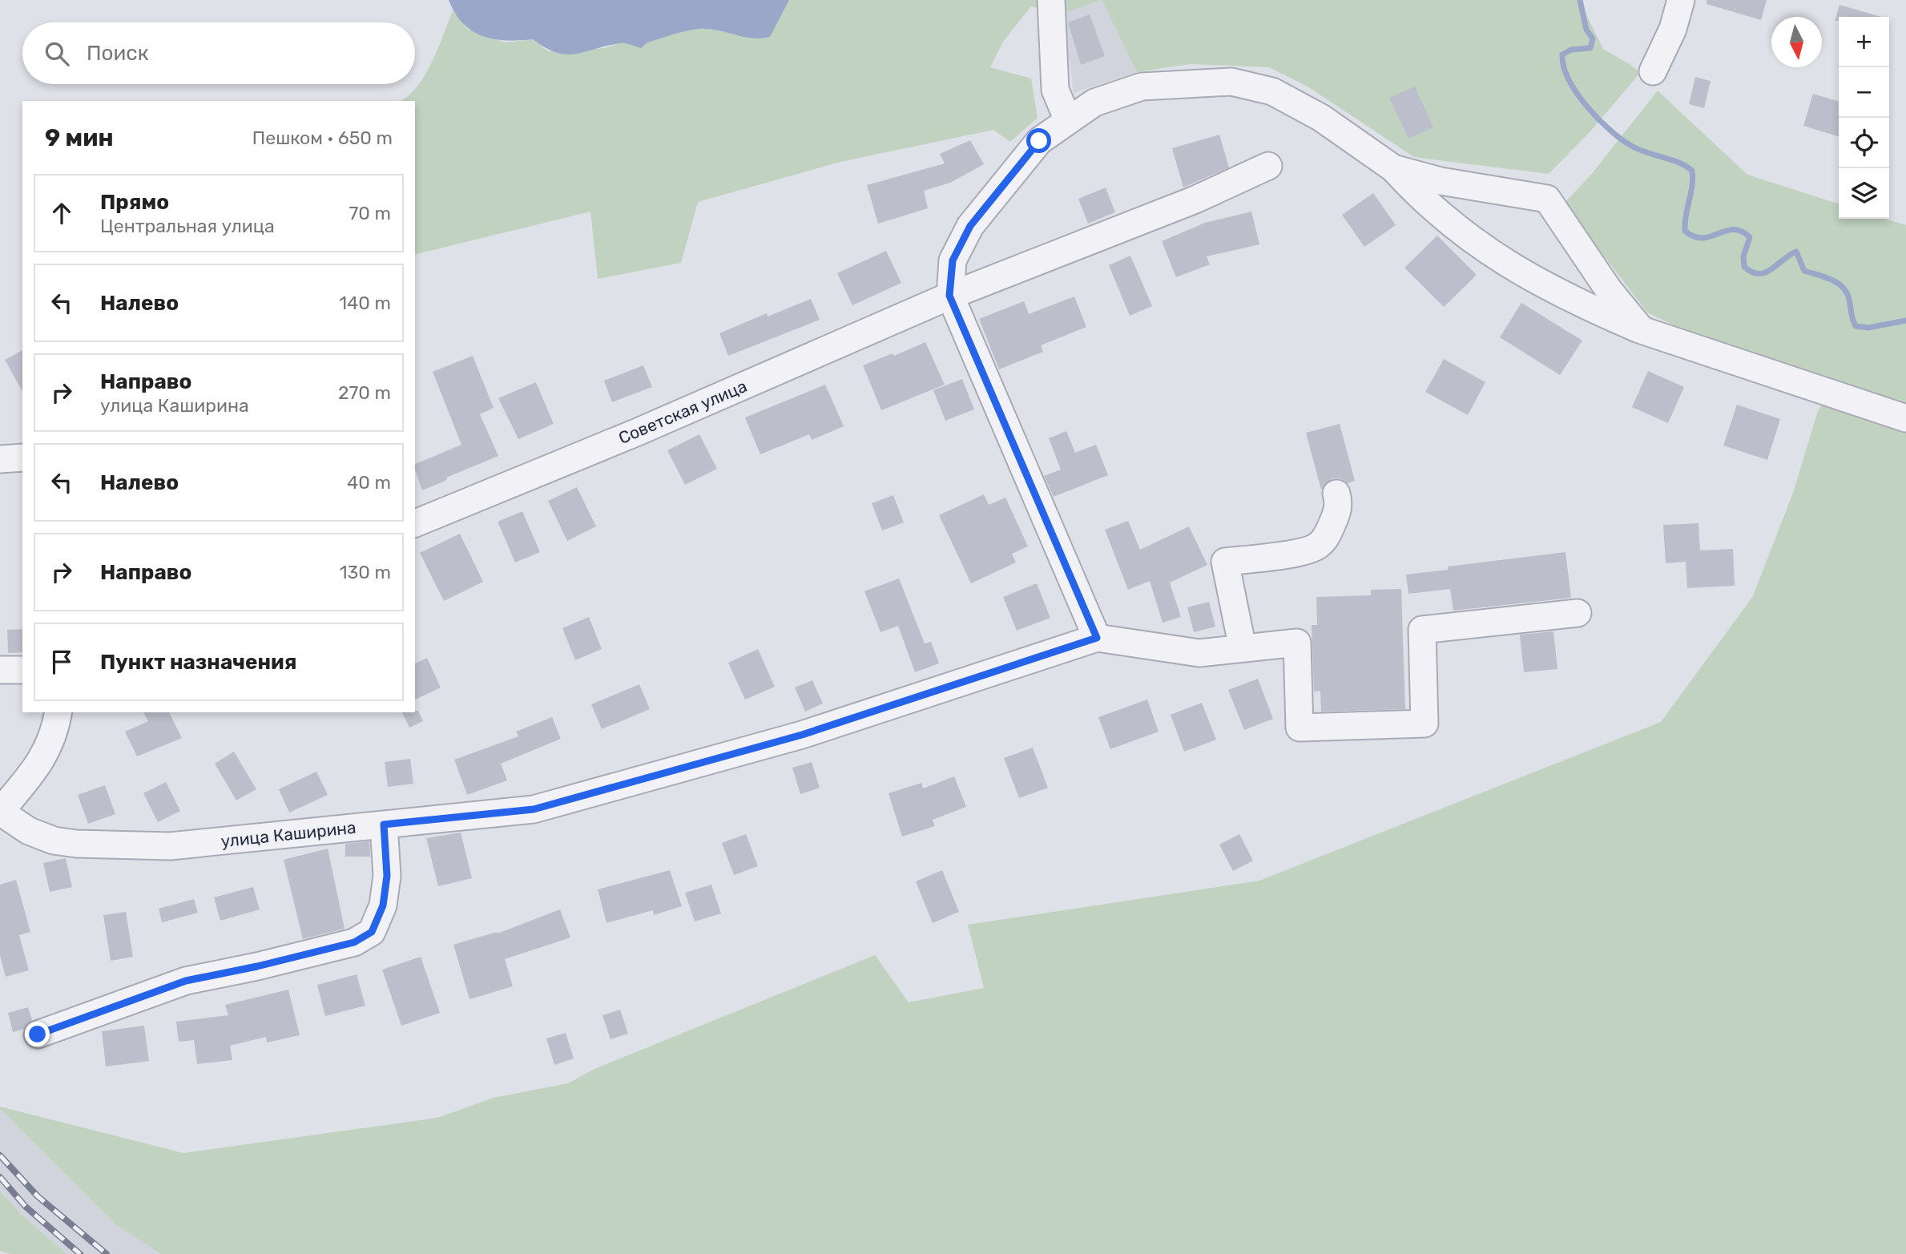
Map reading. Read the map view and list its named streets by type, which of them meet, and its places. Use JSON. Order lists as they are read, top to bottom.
{
  "streets": {
    "street": ["Советская улица", "улица Каширина"]
  },
  "north": "bottom",
  "page": {
    "map_buttons": ["+", "−"],
    "search": "Поиск",
    "heading": ["9 мин", "Пешком · 650 m"],
    "list": [
      ["Прямо", "Центральная улица", "70 m"],
      ["Налево", "140 m"],
      ["Направо", "улица Каширина", "270 m"],
      ["Налево", "40 m"],
      ["Направо", "130 m"],
      "Пункт назначения"
    ]
  }
}
